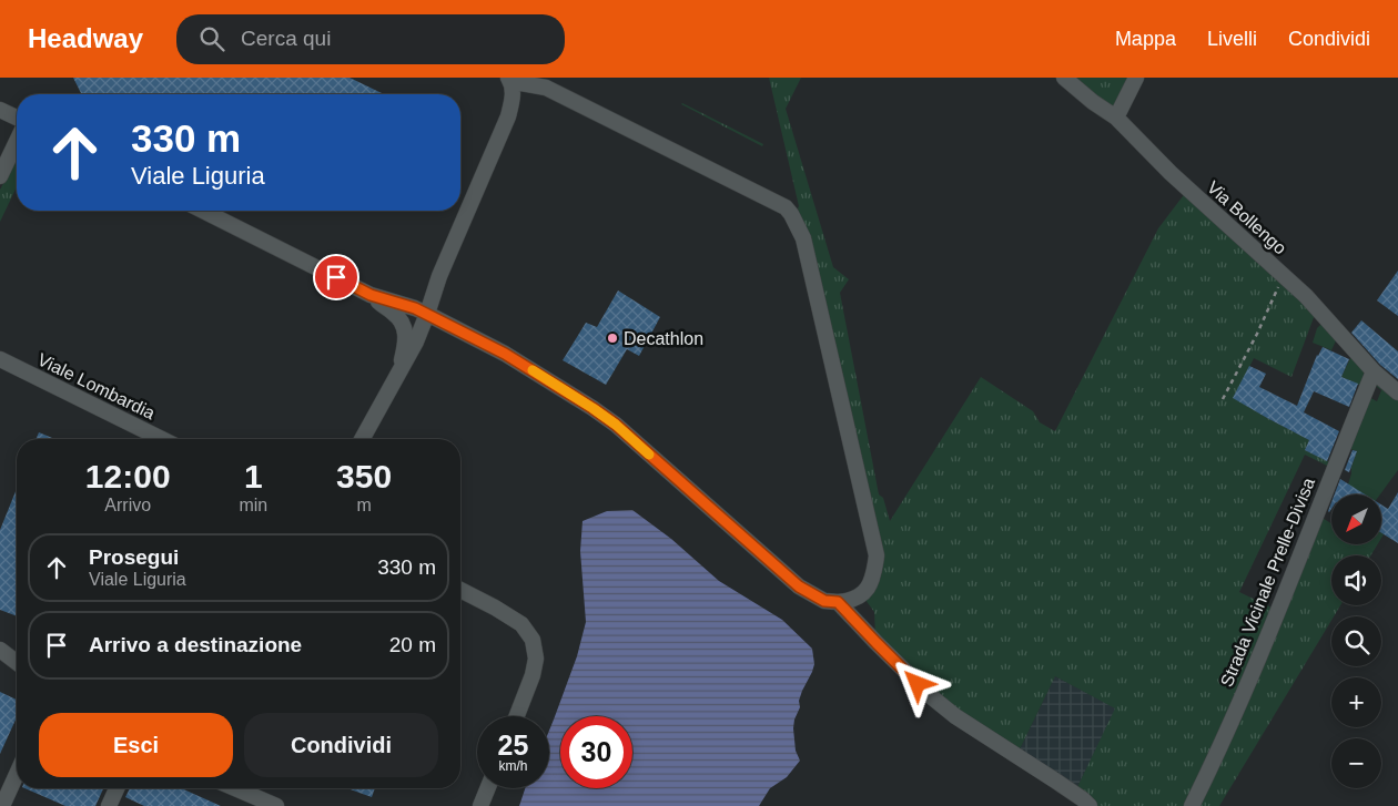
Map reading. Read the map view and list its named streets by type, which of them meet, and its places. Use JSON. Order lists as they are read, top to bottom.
{
  "streets": {
    "street": ["Via Bollengo", "Viale Lombardia", "Strada Vicinale Prelle-Divisa"]
  },
  "crossings": [
    ["Via Bollengo", "Strada Vicinale Prelle-Divisa"]
  ],
  "places": ["Decathlon"],
  "north": "bottom left",
  "page": {
    "header": "Headway",
    "search": "Cerca qui",
    "nav": ["Mappa", "Livelli", "Condividi"],
    "turn": ["330 m", "Viale Liguria"],
    "eta": [
      "12:00",
      "Arrivo",
      "1",
      "min",
      "350",
      "m"
    ],
    "map_buttons": ["+", "−"],
    "list": [
      {
        "name": "Prosegui",
        "note": "Viale Liguria",
        "value": "330 m"
      },
      {
        "name": "Arrivo a destinazione",
        "value": "20 m"
      }
    ],
    "buttons": ["Esci", "Condividi"],
    "speed": "25 km/h",
    "limit": "30"
  }
}
